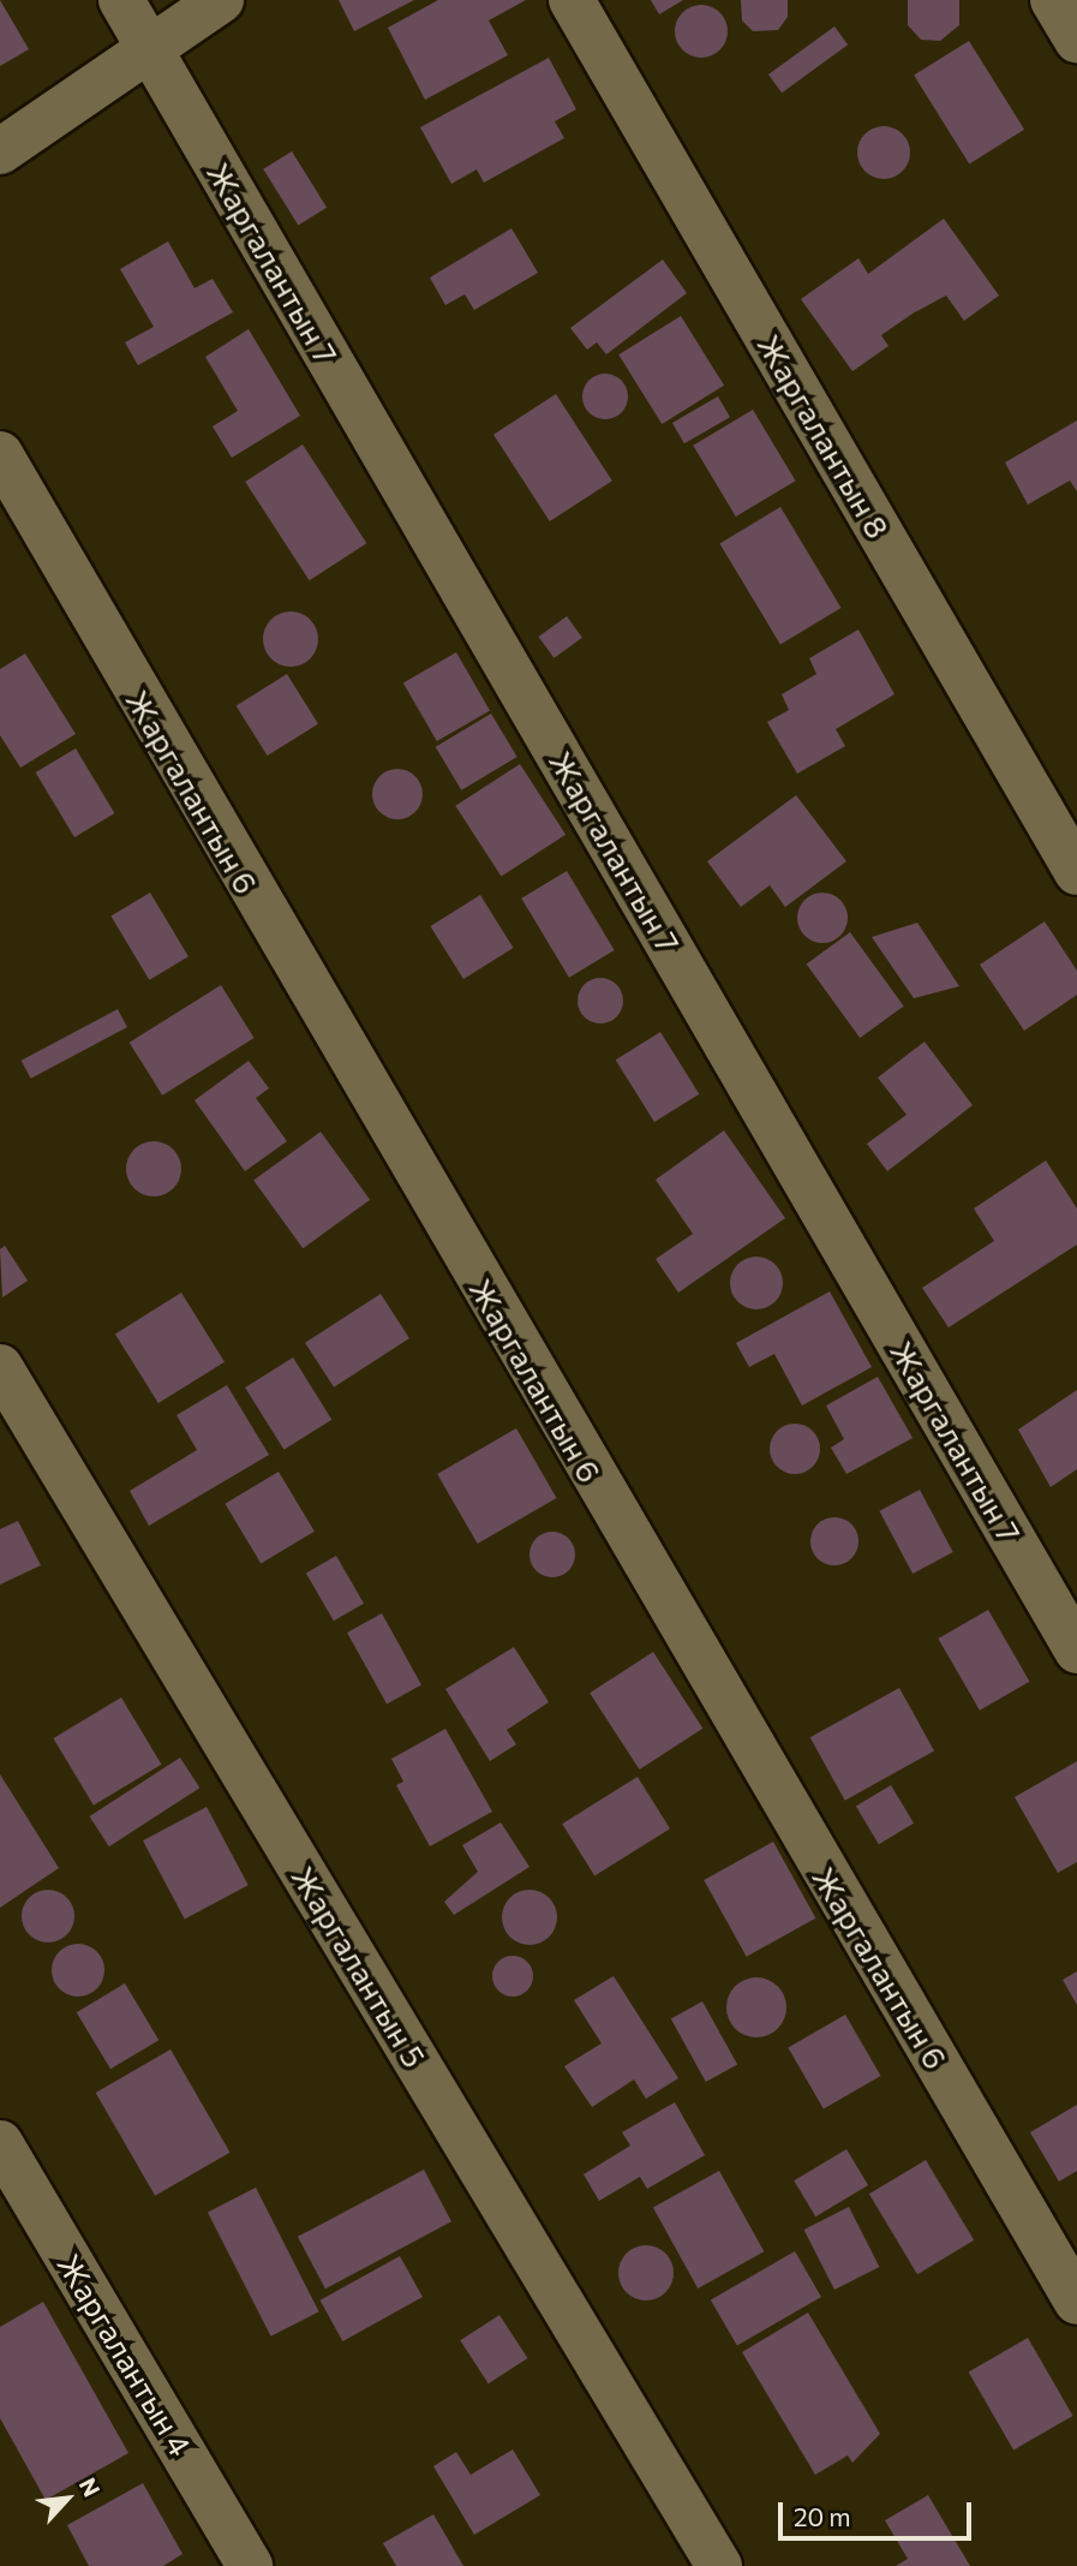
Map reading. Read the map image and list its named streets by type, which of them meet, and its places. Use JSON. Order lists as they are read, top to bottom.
{
  "streets": {
    "street": [
      "Жаргалантын 7",
      "Жаргалантын 8",
      "Жаргалантын 6",
      "Жаргалантын 5",
      "Жаргалантын 4"
    ]
  },
  "scale_bar": "20 m",
  "north": "top right"
}
